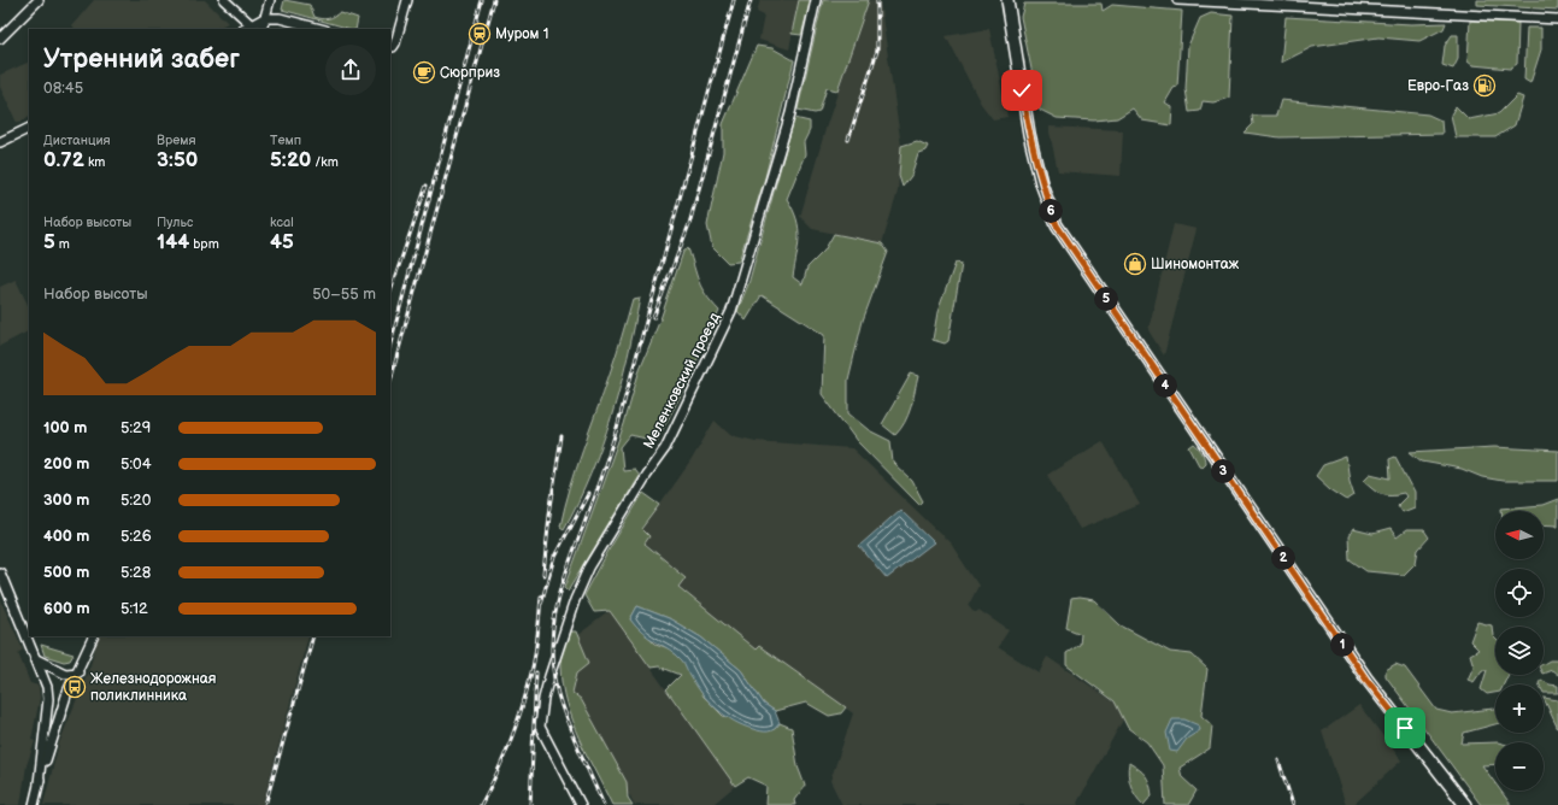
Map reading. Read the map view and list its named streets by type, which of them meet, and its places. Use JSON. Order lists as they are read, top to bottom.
{
  "streets": {
    "street": ["Меленковский проезд"]
  },
  "places": {
    "station": ["Муром 1"],
    "cafe": ["Сюрприз"],
    "fuel station": ["Евро-Газ"],
    "shop": ["Шиномонтаж"],
    "bus stop": ["Железнодорожная поликлинника"]
  },
  "north": "left",
  "page": {
    "heading": ["Утренний забег", "08:45"],
    "stats": [
      ["Дистанция", "0.72 km"],
      ["Время", "3:50"],
      ["Темп", "5:20 /km"],
      ["Набор высоты", "5 m"],
      ["Пульс", "144 bpm"],
      ["kcal", "45"]
    ],
    "pins": [
      "6",
      "5",
      "4",
      "3",
      "2",
      "1"
    ],
    "chart": ["Набор высоты", "50–55 m"],
    "list": [
      {
        "name": "100 m",
        "note": "5:29"
      },
      {
        "name": "200 m",
        "note": "5:04"
      },
      {
        "name": "300 m",
        "note": "5:20"
      },
      {
        "name": "400 m",
        "note": "5:26"
      },
      {
        "name": "500 m",
        "note": "5:28"
      },
      {
        "name": "600 m",
        "note": "5:12"
      }
    ],
    "map_buttons": ["+", "−"]
  }
}
